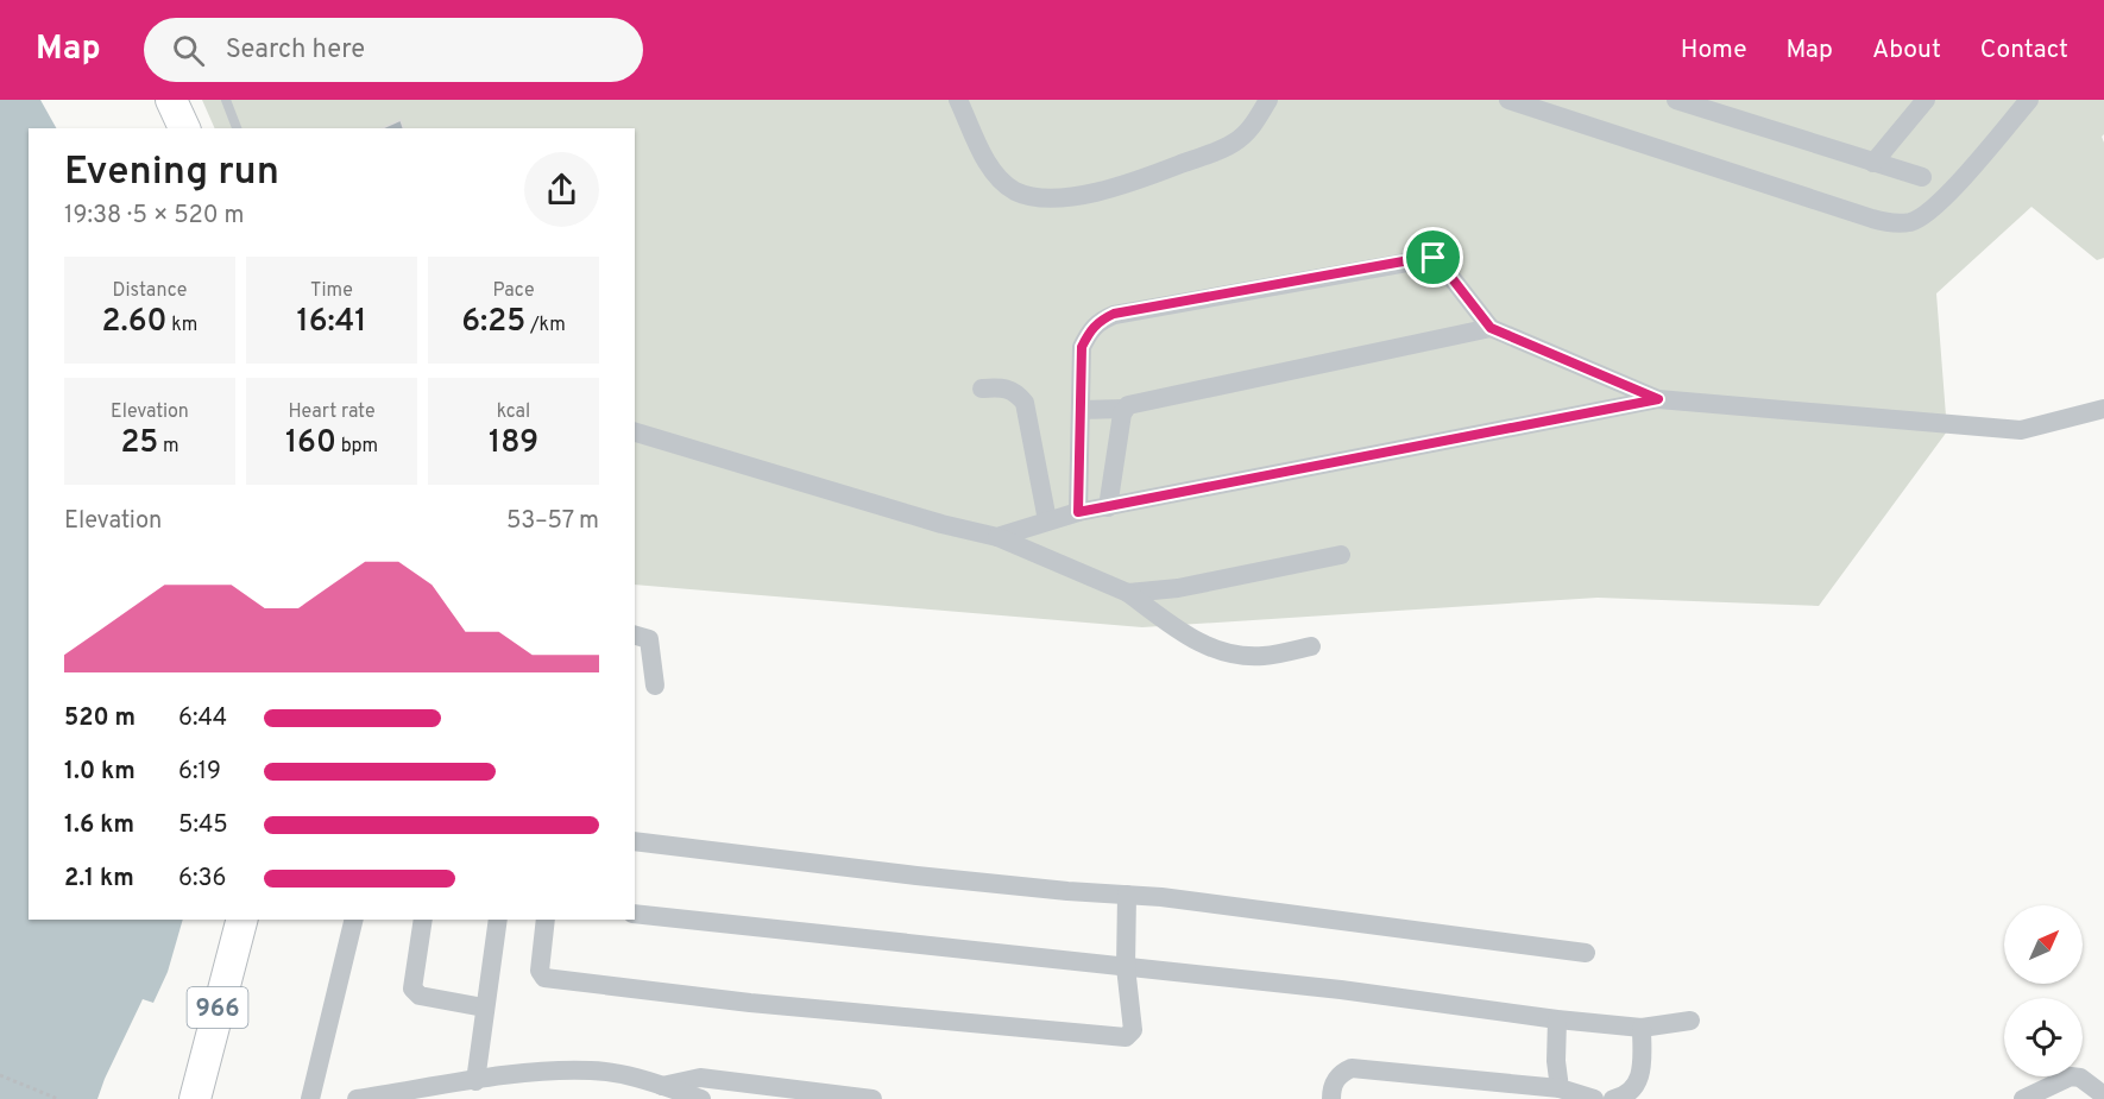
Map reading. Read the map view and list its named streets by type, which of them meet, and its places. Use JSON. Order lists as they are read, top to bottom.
{
  "streets": {
    "main road": ["966"]
  },
  "north": "top right",
  "page": {
    "header": "Map",
    "search": "Search here",
    "nav": [
      "Home",
      "Map",
      "About",
      "Contact"
    ],
    "heading": ["Evening run", "19:38 · 5 × 520 m"],
    "stats": [
      ["Distance", "2.60 km"],
      ["Time", "16:41"],
      ["Pace", "6:25 /km"],
      ["Elevation", "25 m"],
      ["Heart rate", "160 bpm"],
      ["kcal", "189"]
    ],
    "chart": ["Elevation", "53–57 m"],
    "list": [
      {
        "name": "520 m",
        "note": "6:44"
      },
      {
        "name": "1.0 km",
        "note": "6:19"
      },
      {
        "name": "1.6 km",
        "note": "5:45"
      },
      {
        "name": "2.1 km",
        "note": "6:36"
      }
    ]
  }
}
